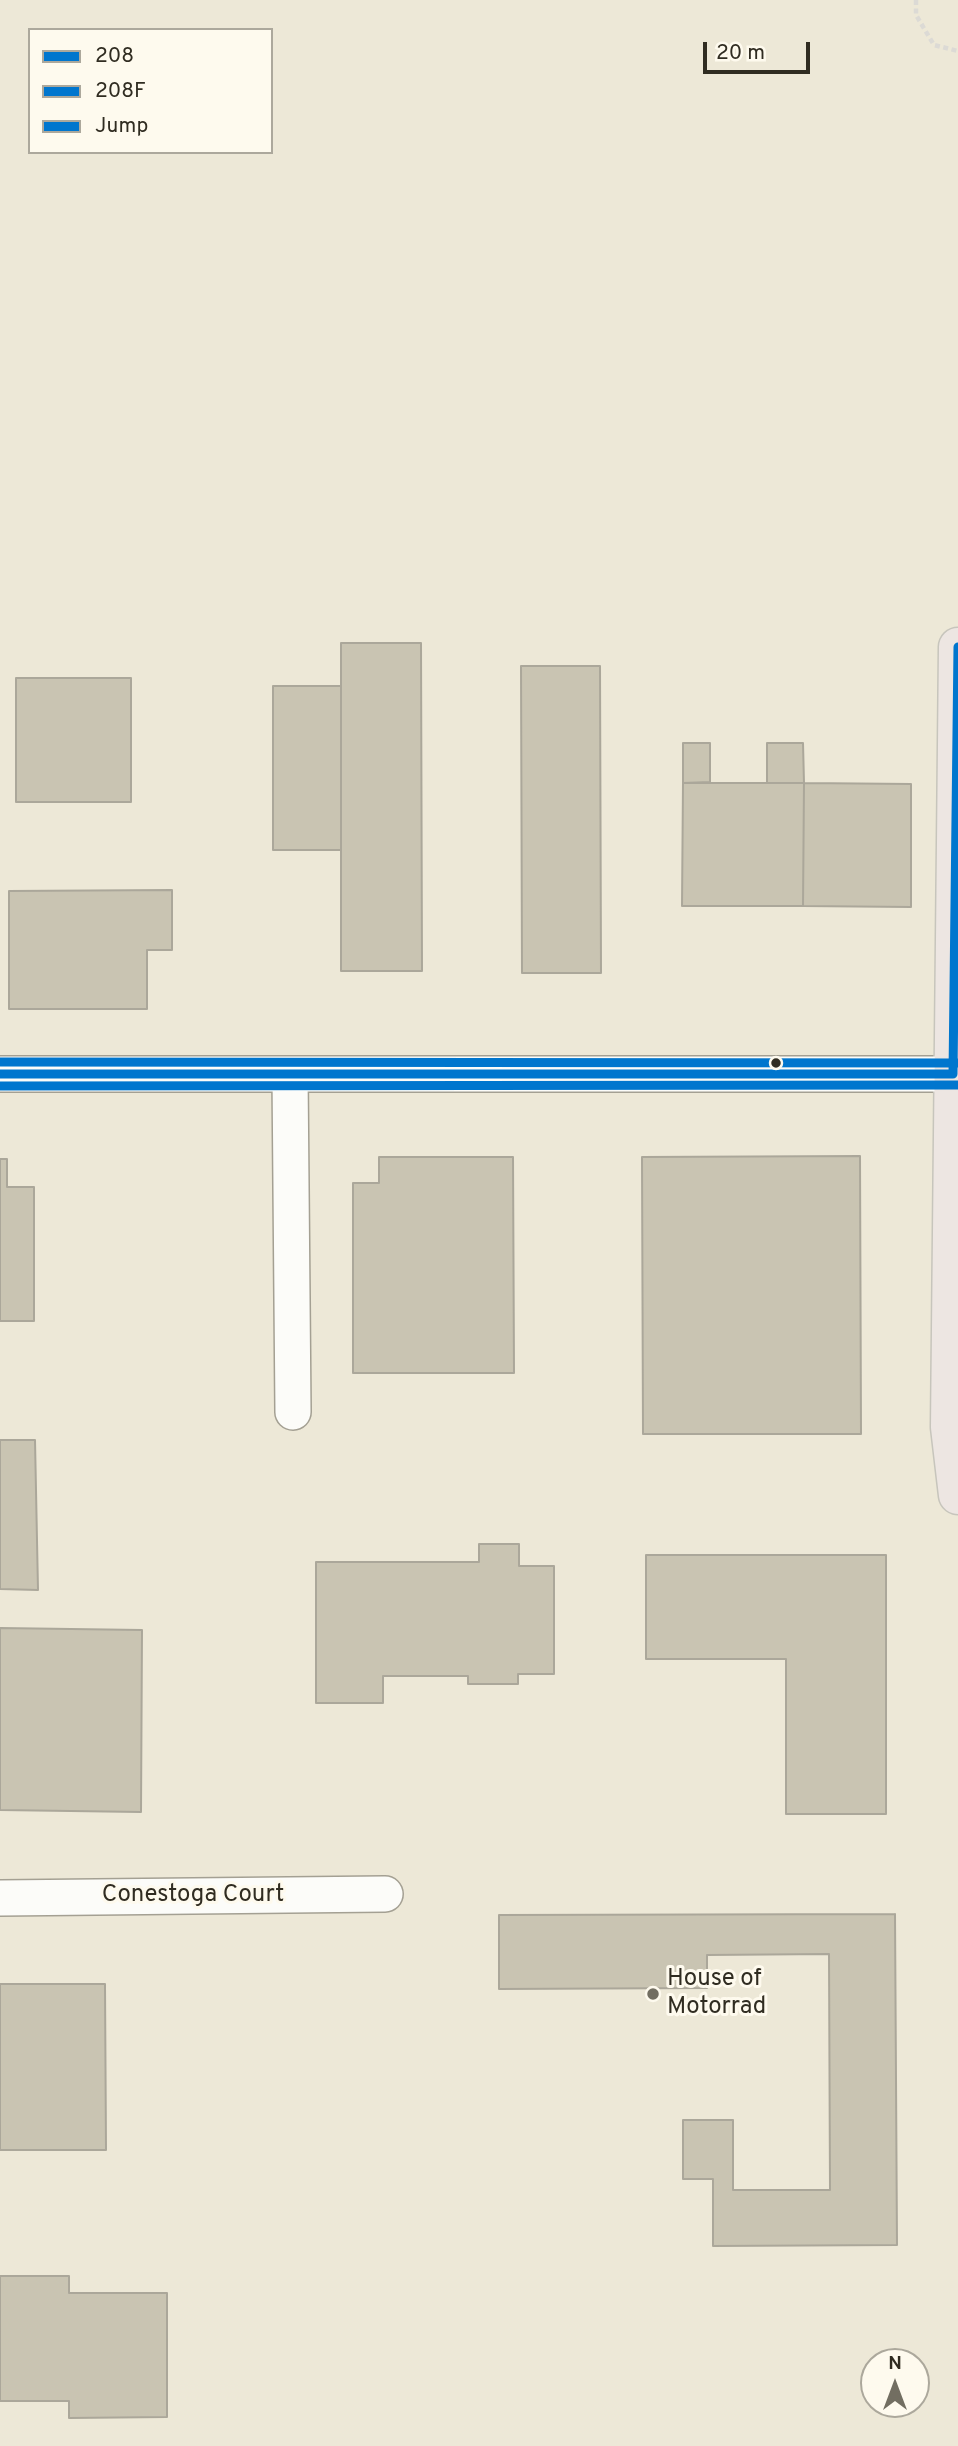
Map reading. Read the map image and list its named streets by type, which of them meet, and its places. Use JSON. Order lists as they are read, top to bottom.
{
  "streets": {
    "street": ["Conestoga Court"]
  },
  "places": ["House of Motorrad"],
  "lines": ["transit line 208", "transit line Jump", "transit line 208F"],
  "legend": ["208", "208F", "Jump"],
  "scale_bar": "20 m",
  "north": "top"
}
